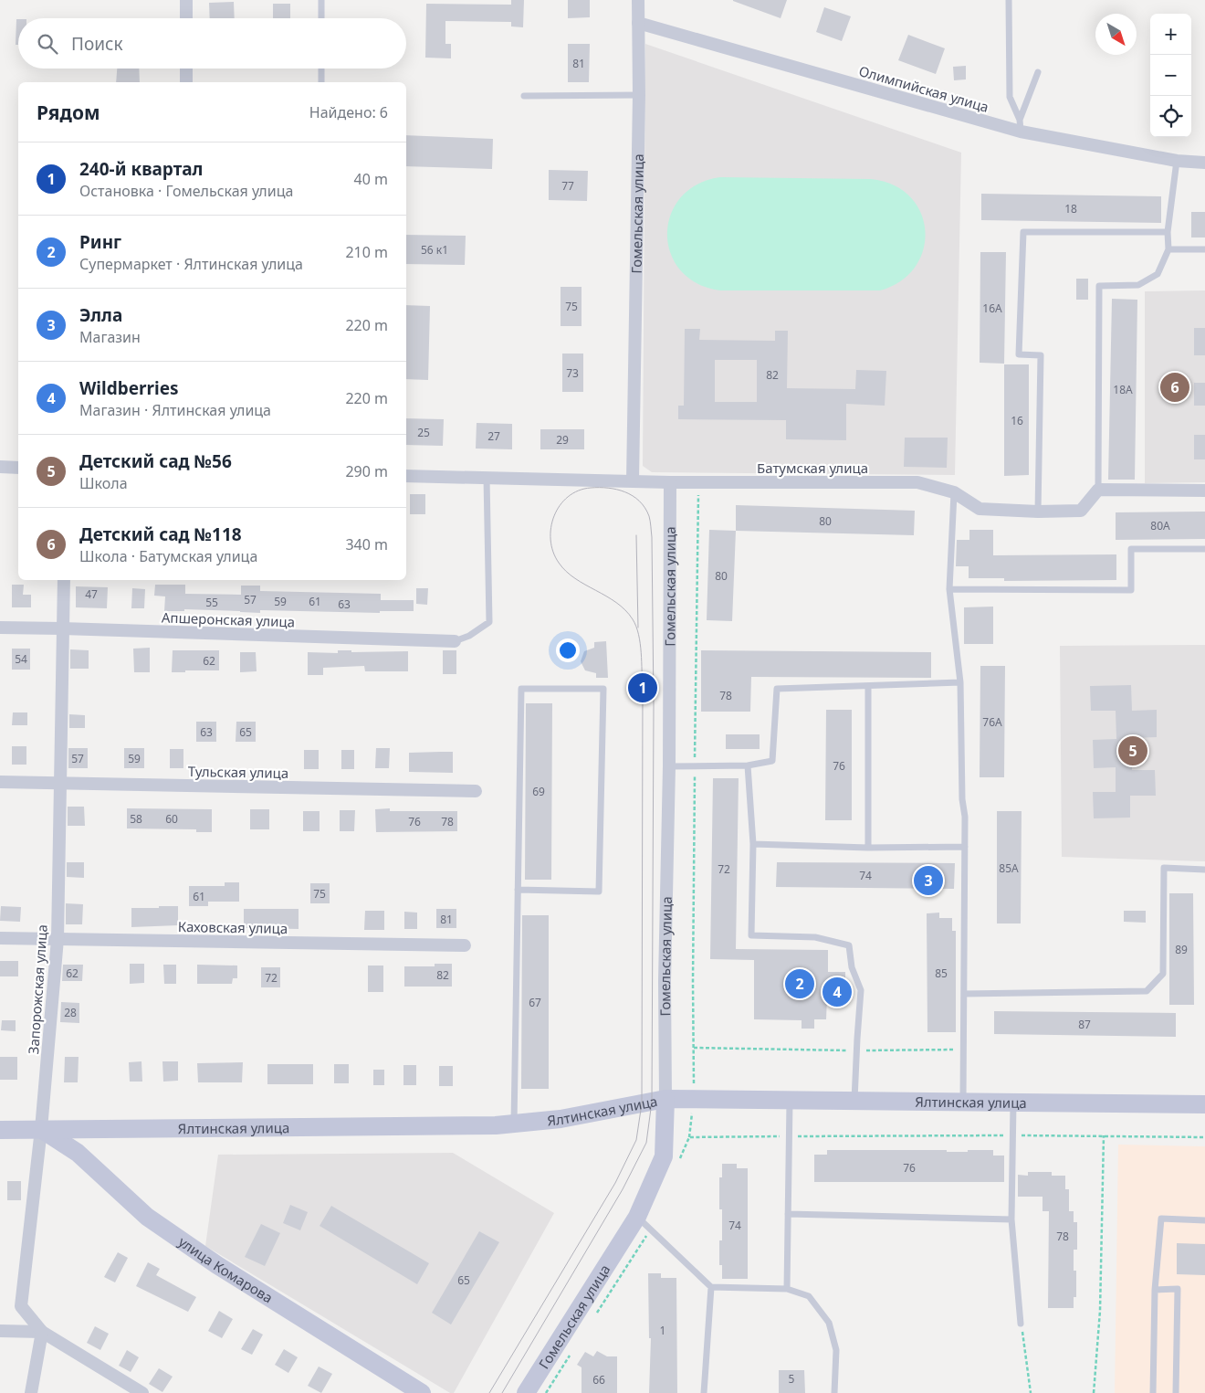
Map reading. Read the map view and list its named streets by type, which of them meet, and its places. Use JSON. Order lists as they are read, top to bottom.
{
  "streets": {
    "main road": ["Гомельская улица", "Ялтинская улица", "улица Комарова"],
    "street": [
      "Олимпийская улица",
      "Батумская улица",
      "Апшеронская улица",
      "Тульская улица",
      "Каховская улица",
      "Запорожская улица"
    ]
  },
  "crossings": [
    ["Олимпийская улица", "Гомельская улица"],
    ["Гомельская улица", "Батумская улица"],
    ["Гомельская улица", "Ялтинская улица"],
    ["Апшеронская улица", "Запорожская улица"],
    ["Тульская улица", "Запорожская улица"],
    ["Каховская улица", "Запорожская улица"],
    ["Запорожская улица", "Ялтинская улица"],
    ["Запорожская улица", "улица Комарова"],
    ["Ялтинская улица", "улица Комарова"]
  ],
  "house_numbers": [
    "81",
    "77",
    "18",
    "56 к1",
    "75",
    "16А",
    "73",
    "82",
    "18А",
    "16",
    "25",
    "27",
    "29",
    "80",
    "80А",
    "80",
    "47",
    "57",
    "59",
    "61",
    "55",
    "63",
    "54",
    "62",
    "78",
    "76А",
    "63",
    "65",
    "57",
    "59",
    "76",
    "69",
    "58",
    "60",
    "76",
    "78",
    "85А",
    "72",
    "74",
    "75",
    "61",
    "81",
    "89",
    "62",
    "85",
    "82",
    "72",
    "67",
    "28",
    "87",
    "76",
    "74",
    "78",
    "65",
    "1",
    "5",
    "66"
  ],
  "north": "bottom right",
  "page": {
    "map_buttons": ["+", "−"],
    "search": "Поиск",
    "heading": ["Рядом", "Найдено: 6"],
    "list": [
      {
        "mark": "1",
        "name": "240-й квартал",
        "note": "Остановка · Гомельская улица",
        "value": "40 m"
      },
      {
        "mark": "2",
        "name": "Ринг",
        "note": "Супермаркет · Ялтинская улица",
        "value": "210 m"
      },
      {
        "mark": "3",
        "name": "Элла",
        "note": "Магазин",
        "value": "220 m"
      },
      {
        "mark": "4",
        "name": "Wildberries",
        "note": "Магазин · Ялтинская улица",
        "value": "220 m"
      },
      {
        "mark": "5",
        "name": "Детский сад №56",
        "note": "Школа",
        "value": "290 m"
      },
      {
        "mark": "6",
        "name": "Детский сад №118",
        "note": "Школа · Батумская улица",
        "value": "340 m"
      }
    ],
    "pins": [
      "6",
      "1",
      "5",
      "3",
      "2",
      "4"
    ]
  }
}
